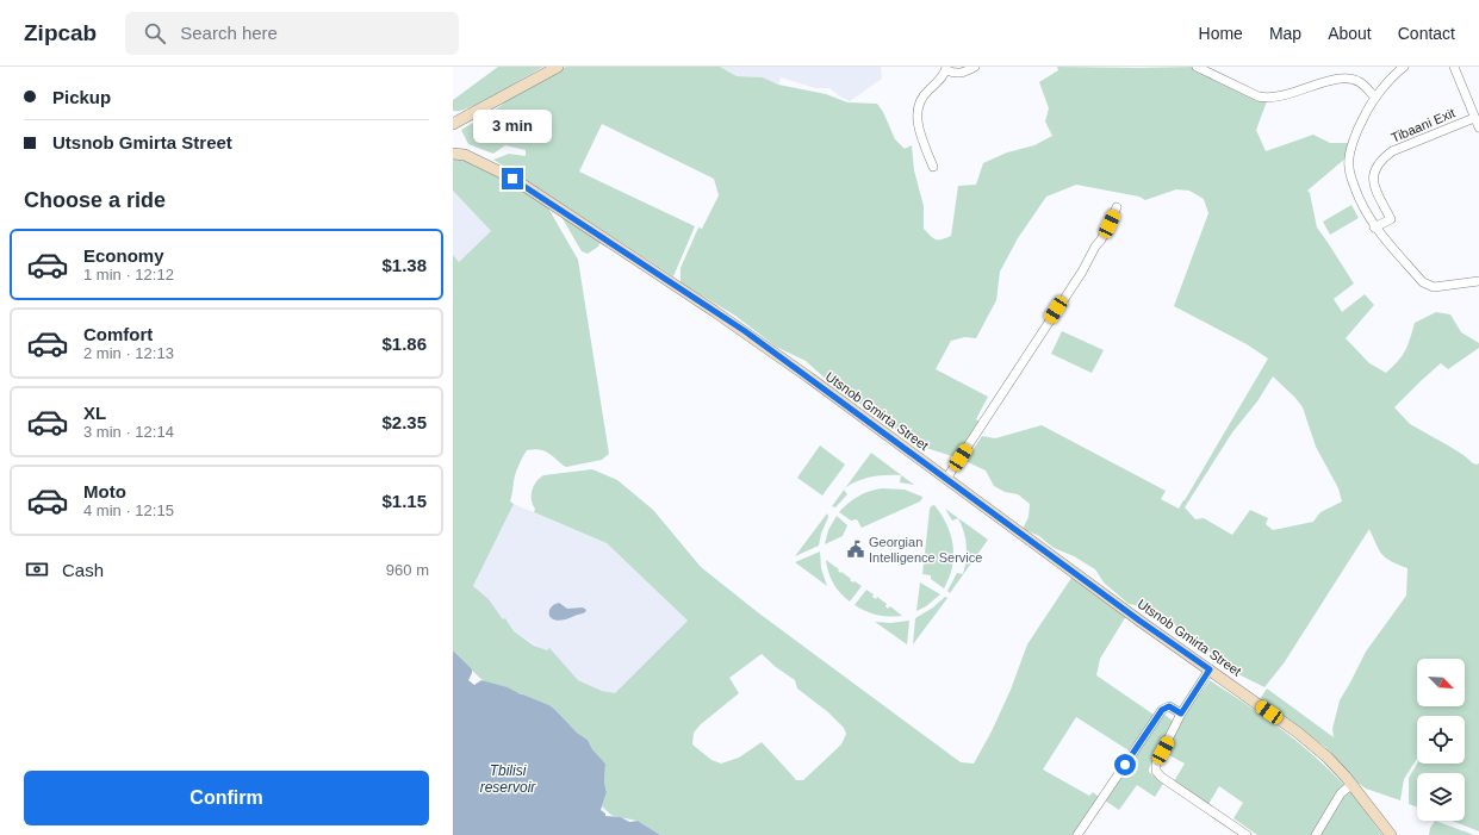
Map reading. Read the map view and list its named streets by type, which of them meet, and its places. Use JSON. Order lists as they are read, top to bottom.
{
  "streets": {
    "main road": ["Utsnob Gmirta Street"],
    "street": ["Tibaani Exit"]
  },
  "water": ["Tbilisi reservoir"],
  "places": {
    "public building": ["Georgian Intelligence Service"]
  },
  "north": "bottom right",
  "page": {
    "header": "Zipcab",
    "search": "Search here",
    "nav": [
      "Home",
      "Map",
      "About",
      "Contact"
    ],
    "banner": ["Pickup", "Utsnob Gmirta Street"],
    "bubble": "3 min",
    "heading": "Choose a ride",
    "list": [
      {
        "name": "Economy",
        "note": "1 min · 12:12",
        "value": "$1.38"
      },
      {
        "name": "Comfort",
        "note": "2 min · 12:13",
        "value": "$1.86"
      },
      {
        "name": "XL",
        "note": "3 min · 12:14",
        "value": "$2.35"
      },
      {
        "name": "Moto",
        "note": "4 min · 12:15",
        "value": "$1.15"
      }
    ],
    "pay": ["Cash", "960 m"],
    "buttons": "Confirm"
  }
}
